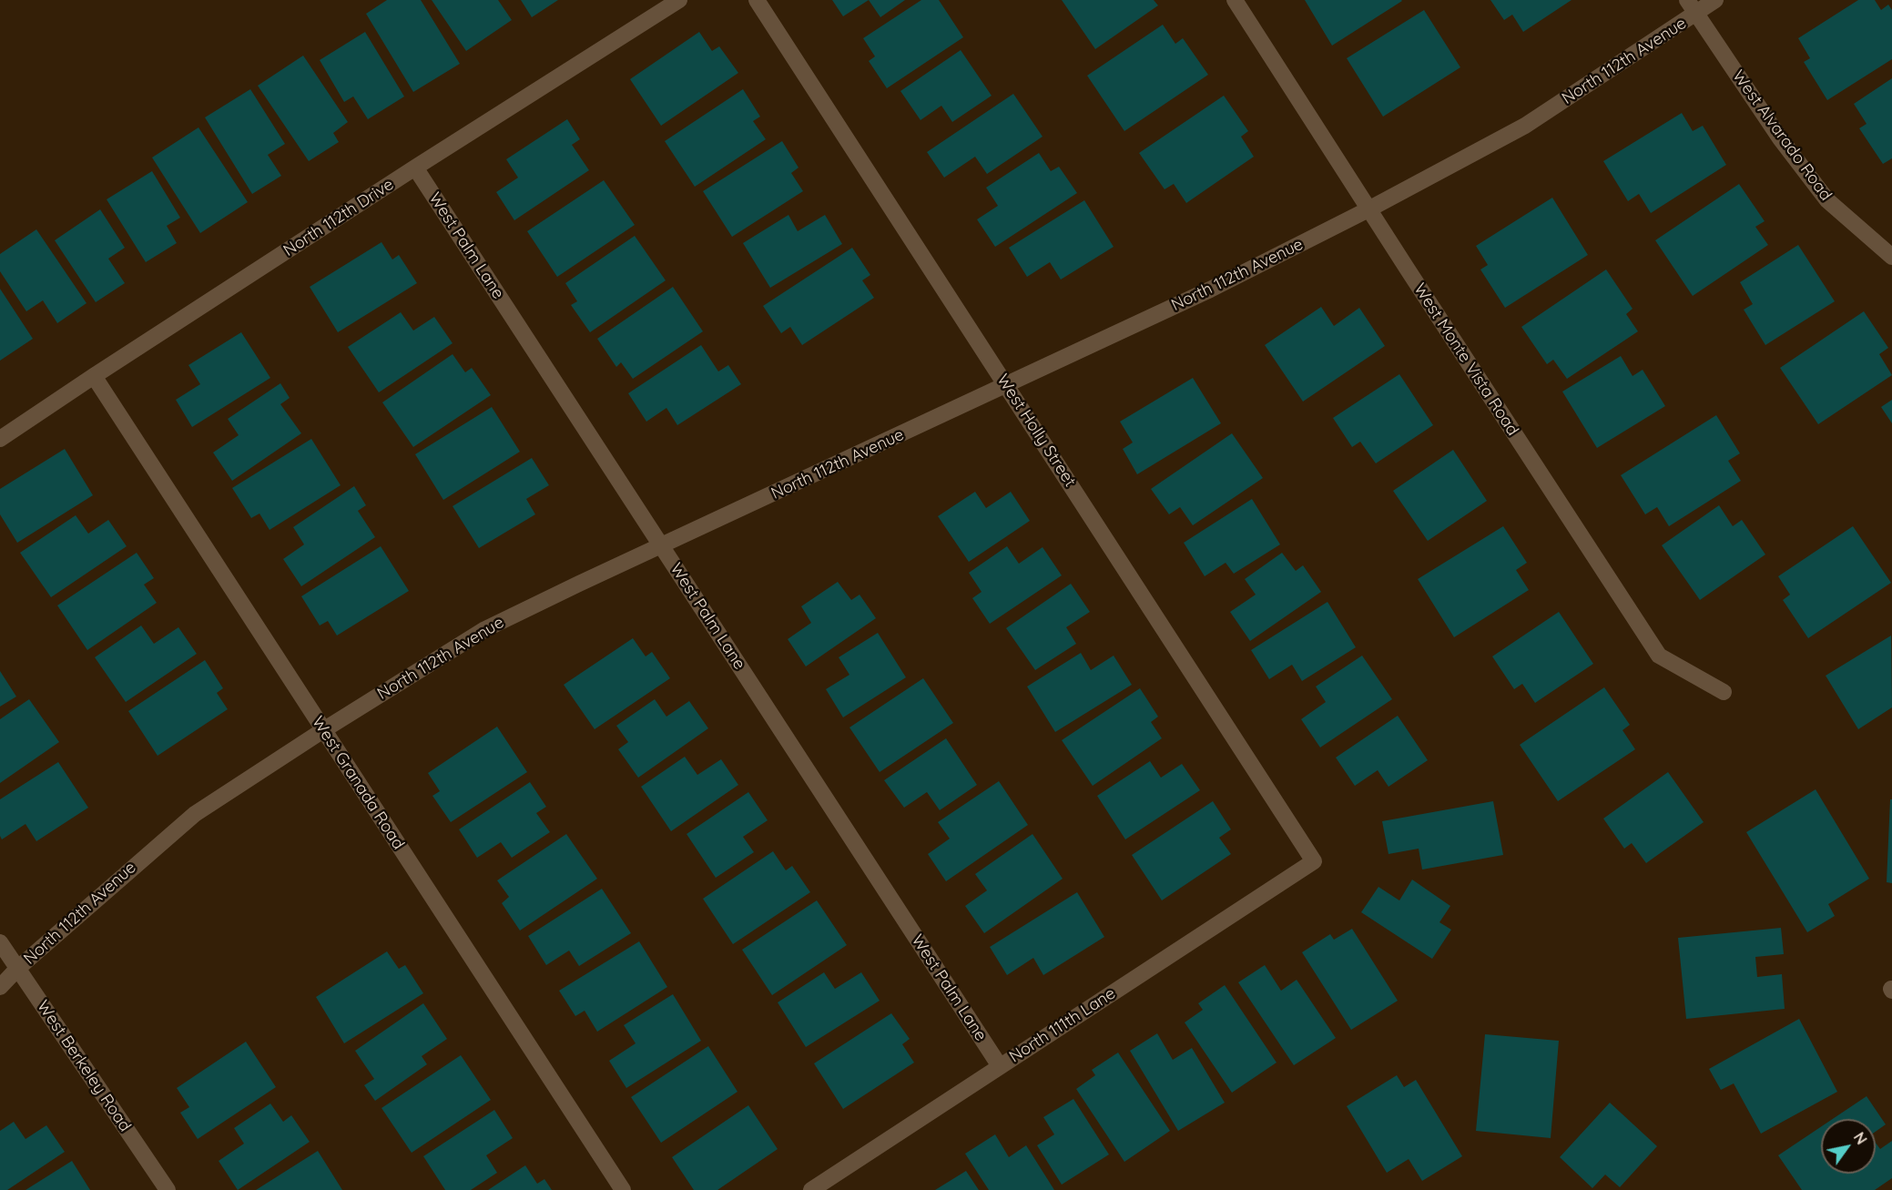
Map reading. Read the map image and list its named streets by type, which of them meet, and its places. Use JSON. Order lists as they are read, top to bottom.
{
  "streets": {
    "street": [
      "North 112th Avenue",
      "West Alvarado Road",
      "North 112th Drive",
      "West Palm Lane",
      "West Monte Vista Road",
      "West Holly Street",
      "West Granada Road",
      "North 111th Lane",
      "West Berkeley Road"
    ]
  },
  "crossings": [
    ["North 112th Avenue", "West Alvarado Road"],
    ["North 112th Avenue", "West Palm Lane"],
    ["North 112th Avenue", "West Monte Vista Road"],
    ["North 112th Avenue", "West Holly Street"],
    ["North 112th Avenue", "West Granada Road"],
    ["North 112th Avenue", "West Berkeley Road"],
    ["North 112th Drive", "West Palm Lane"],
    ["North 112th Drive", "West Granada Road"],
    ["West Palm Lane", "North 111th Lane"],
    ["West Holly Street", "North 111th Lane"]
  ],
  "north": "top right"
}
